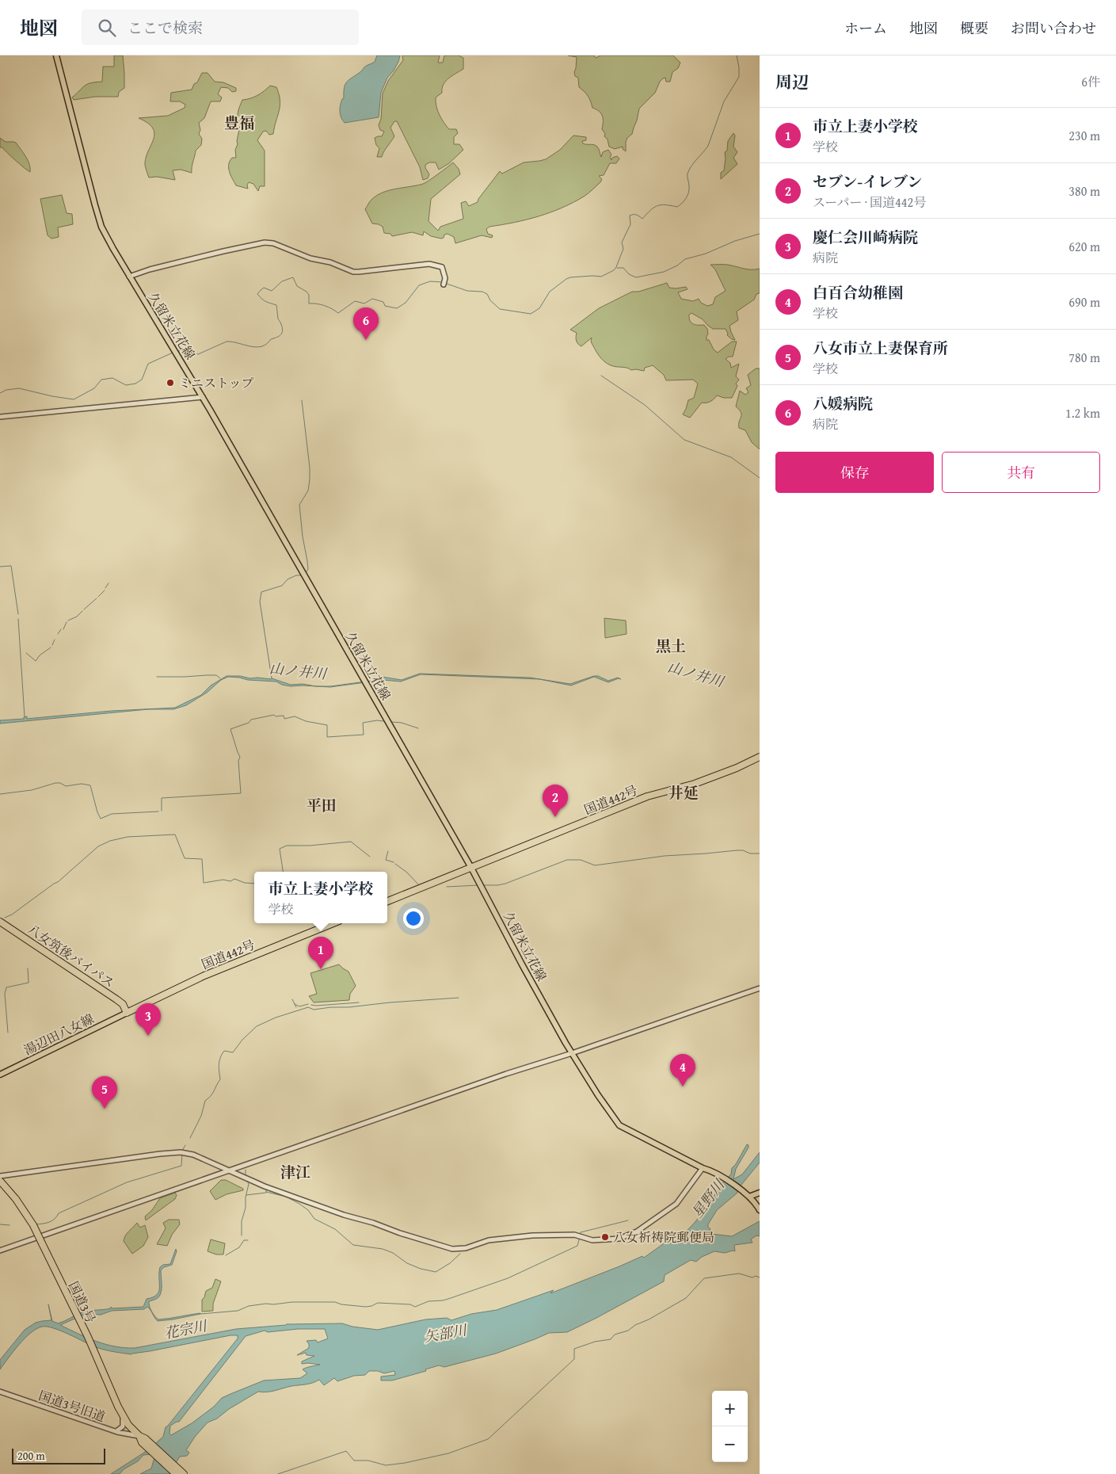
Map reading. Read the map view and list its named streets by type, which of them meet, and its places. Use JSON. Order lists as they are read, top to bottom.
{
  "streets": {
    "highway": ["国道442号", "八女筑後バイパス", "国道3号"],
    "main road": ["久留米立花線", "湯辺田八女線"],
    "street": ["国道3号旧道"]
  },
  "crossings": [
    ["久留米立花線", "国道442号"],
    ["国道442号", "八女筑後バイパス"],
    ["国道442号", "湯辺田八女線"],
    ["八女筑後バイパス", "湯辺田八女線"],
    ["国道3号", "国道3号旧道"]
  ],
  "districts": [
    "豊福",
    "黒土",
    "井延",
    "平田",
    "津江"
  ],
  "water": [
    "山ノ井川",
    "星野川",
    "花宗川",
    "矢部川"
  ],
  "places": ["ミニストップ", "八女祈祷院郵便局"],
  "scale_bar": "200 m",
  "page": {
    "header": "地図",
    "search": "ここで検索",
    "nav": [
      "ホーム",
      "地図",
      "概要",
      "お問い合わせ"
    ],
    "heading": ["周辺", "6件"],
    "list": [
      {
        "mark": "1",
        "name": "市立上妻小学校",
        "note": "学校",
        "value": "230 m"
      },
      {
        "mark": "2",
        "name": "セブン-イレブン",
        "note": "スーパー · 国道442号",
        "value": "380 m"
      },
      {
        "mark": "3",
        "name": "慶仁会川崎病院",
        "note": "病院",
        "value": "620 m"
      },
      {
        "mark": "4",
        "name": "白百合幼稚園",
        "note": "学校",
        "value": "690 m"
      },
      {
        "mark": "5",
        "name": "八女市立上妻保育所",
        "note": "学校",
        "value": "780 m"
      },
      {
        "mark": "6",
        "name": "八媛病院",
        "note": "病院",
        "value": "1.2 km"
      }
    ],
    "pins": [
      "6",
      "2",
      "1",
      "3",
      "4",
      "5"
    ],
    "buttons": ["保存", "共有"],
    "popup": ["市立上妻小学校", "学校"],
    "map_buttons": ["+", "−"],
    "scale": "200 m"
  }
}
